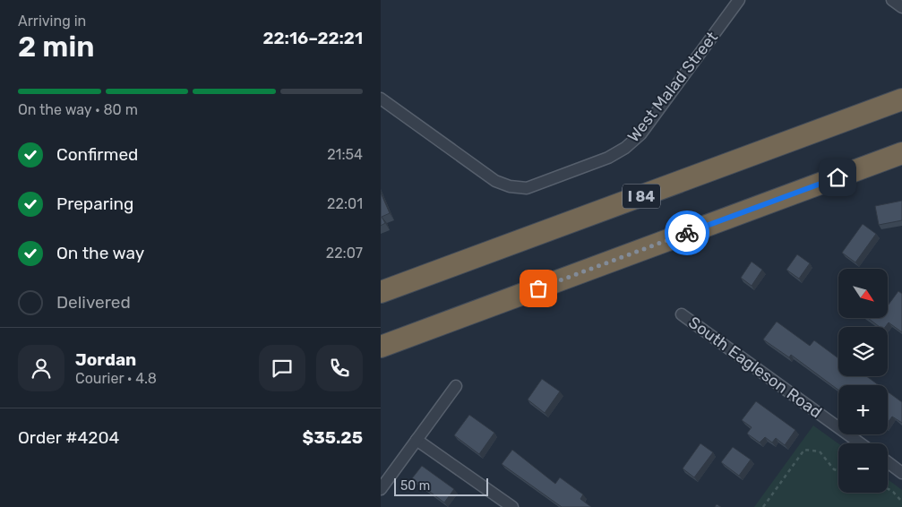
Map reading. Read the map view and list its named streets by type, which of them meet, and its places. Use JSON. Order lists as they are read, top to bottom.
{
  "streets": {
    "highway": ["I 84"],
    "street": ["West Malad Street", "South Eagleson Road"]
  },
  "scale_bar": "50 m",
  "north": "bottom right",
  "page": {
    "heading": ["2 min", "Arriving in", "22:16–22:21"],
    "panel": [
      "Jordan",
      "Courier · 4.8",
      "Order #4204",
      "$35.25"
    ],
    "bar": "On the way · 80 m",
    "list": [
      ["Confirmed", "21:54"],
      ["Preparing", "22:01"],
      ["On the way", "22:07"],
      "Delivered"
    ],
    "map_buttons": ["+", "−"],
    "scale": "50 m"
  }
}
